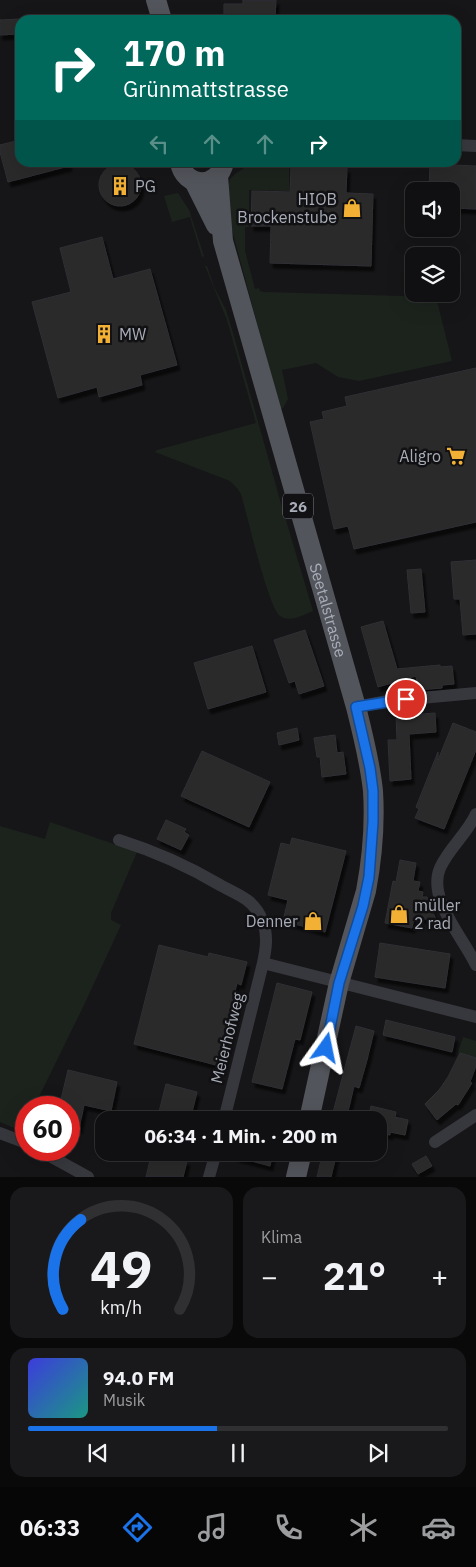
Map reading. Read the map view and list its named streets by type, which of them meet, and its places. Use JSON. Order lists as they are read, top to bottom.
{
  "streets": {
    "main road": ["26", "Seetalstrasse"],
    "street": ["Meierhofweg"]
  },
  "places": {
    "building": ["PG", "MW"],
    "shop": ["HIOB Brockenstube", "müller 2 rad", "Denner"],
    "supermarket": ["Aligro"]
  },
  "page": {
    "turn": ["170 m", "Grünmattstrasse"],
    "limit": "60",
    "trip": "06:34 · 1 Min. · 200 m",
    "tile": "Klima",
    "heat": ["−", "21°", "+"],
    "song": ["94.0 FM", "Musik"],
    "tabs": "06:33",
    "gauge": ["49", "km/h"]
  }
}
